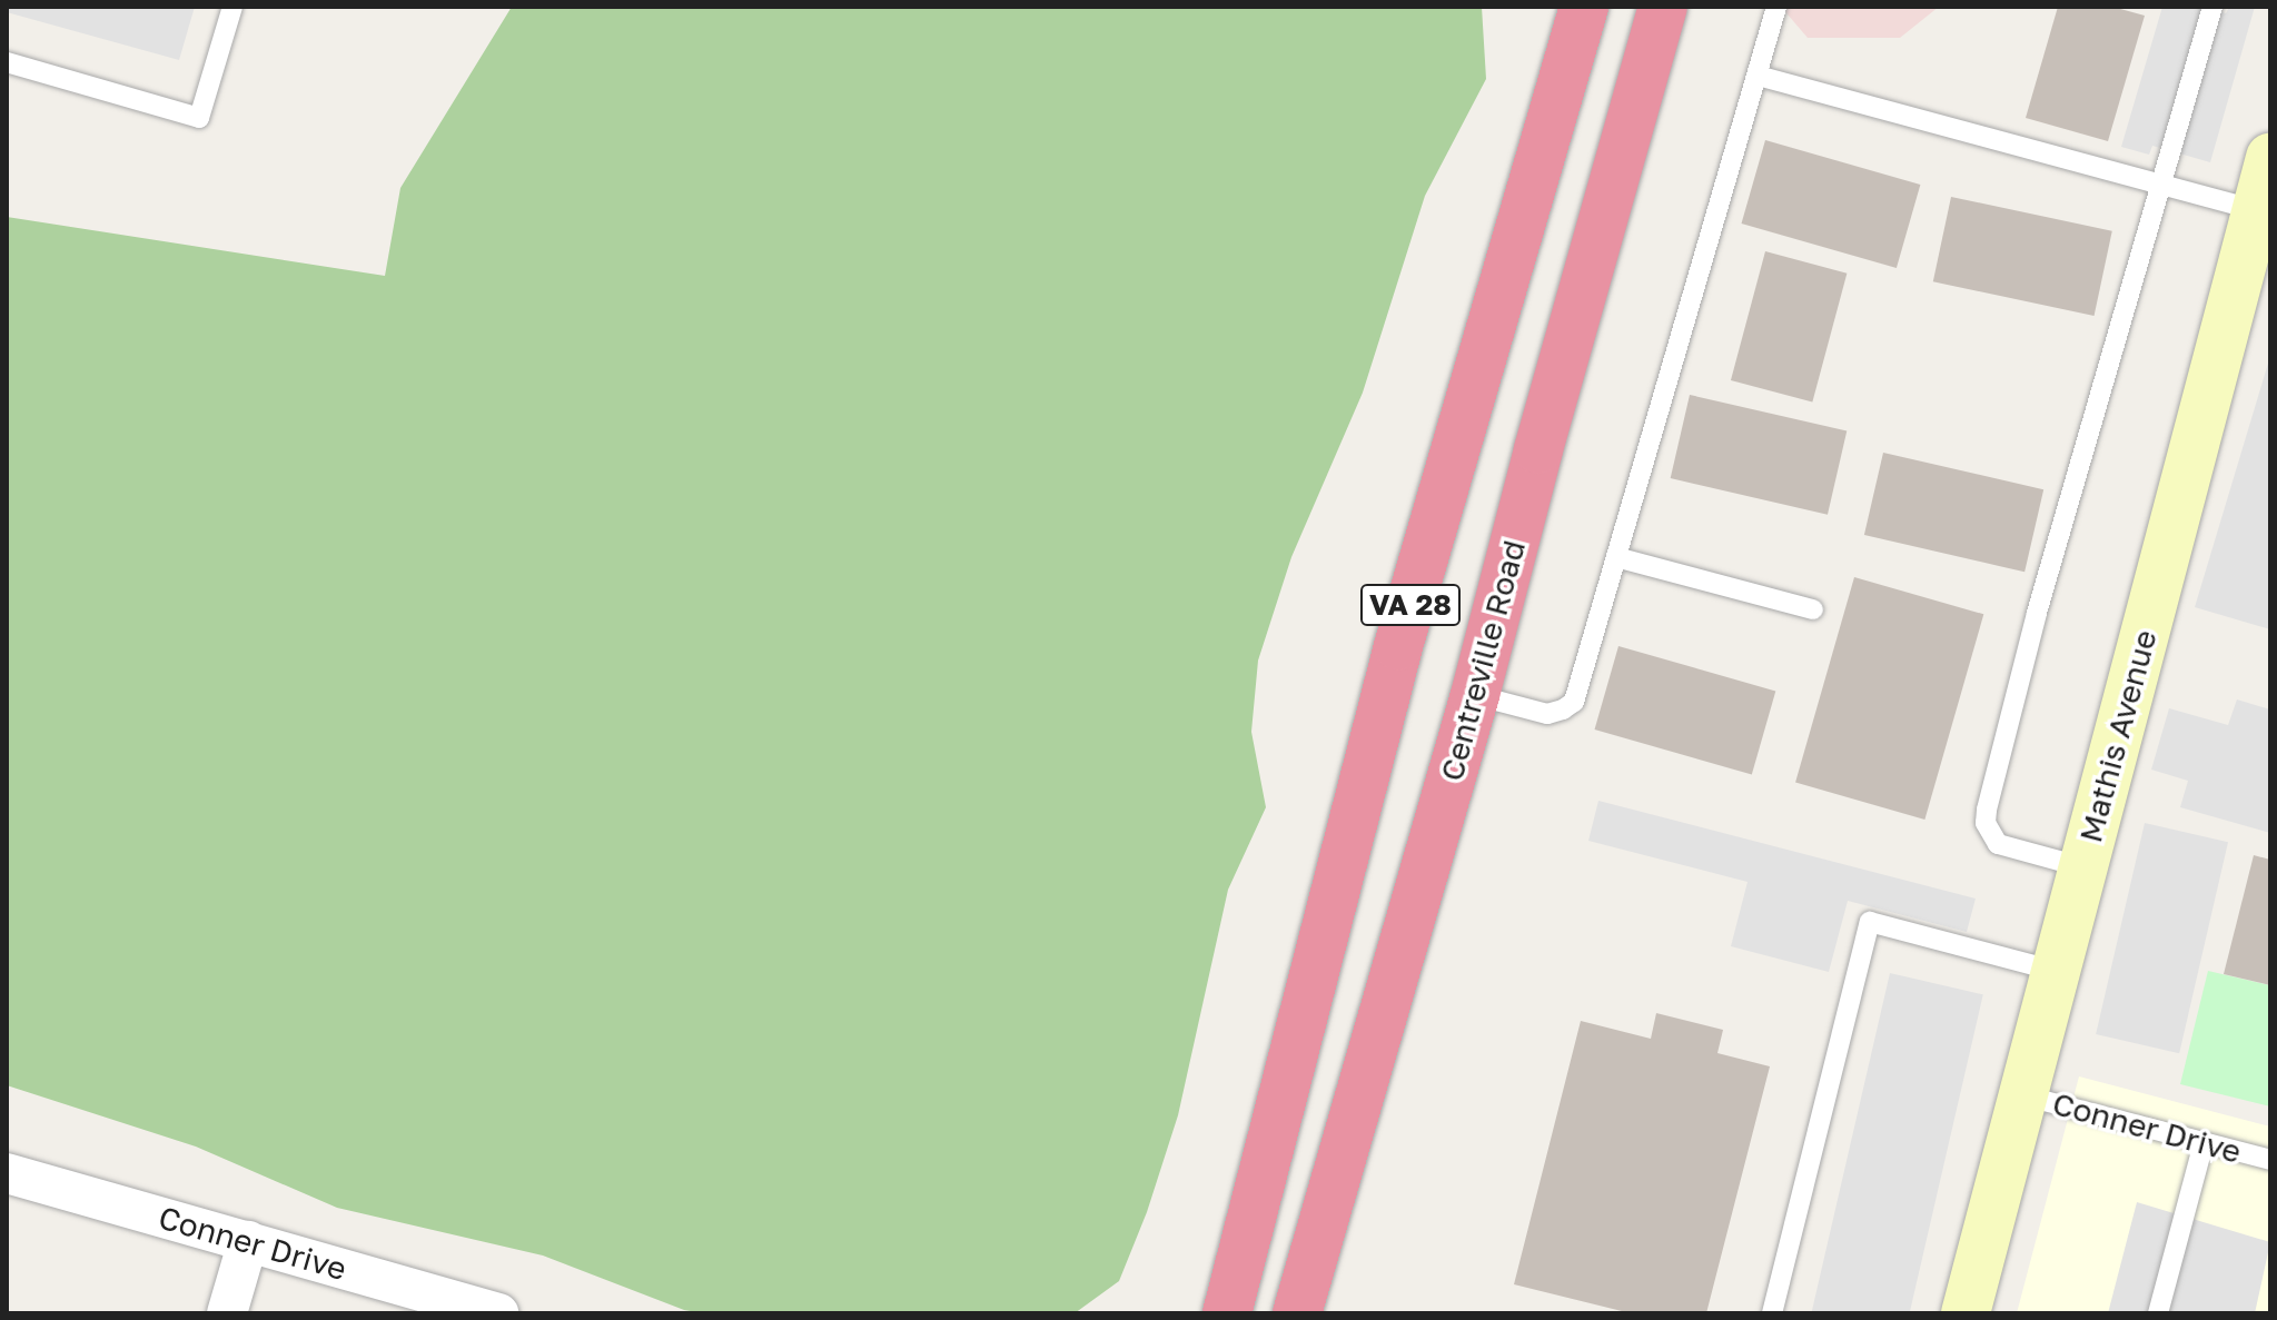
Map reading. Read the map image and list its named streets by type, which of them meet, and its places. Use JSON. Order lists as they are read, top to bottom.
{
  "streets": {
    "highway": ["VA 28", "Centreville Road"],
    "street": ["Mathis Avenue", "Conner Drive"]
  },
  "crossings": [
    ["Mathis Avenue", "Conner Drive"]
  ]
}
